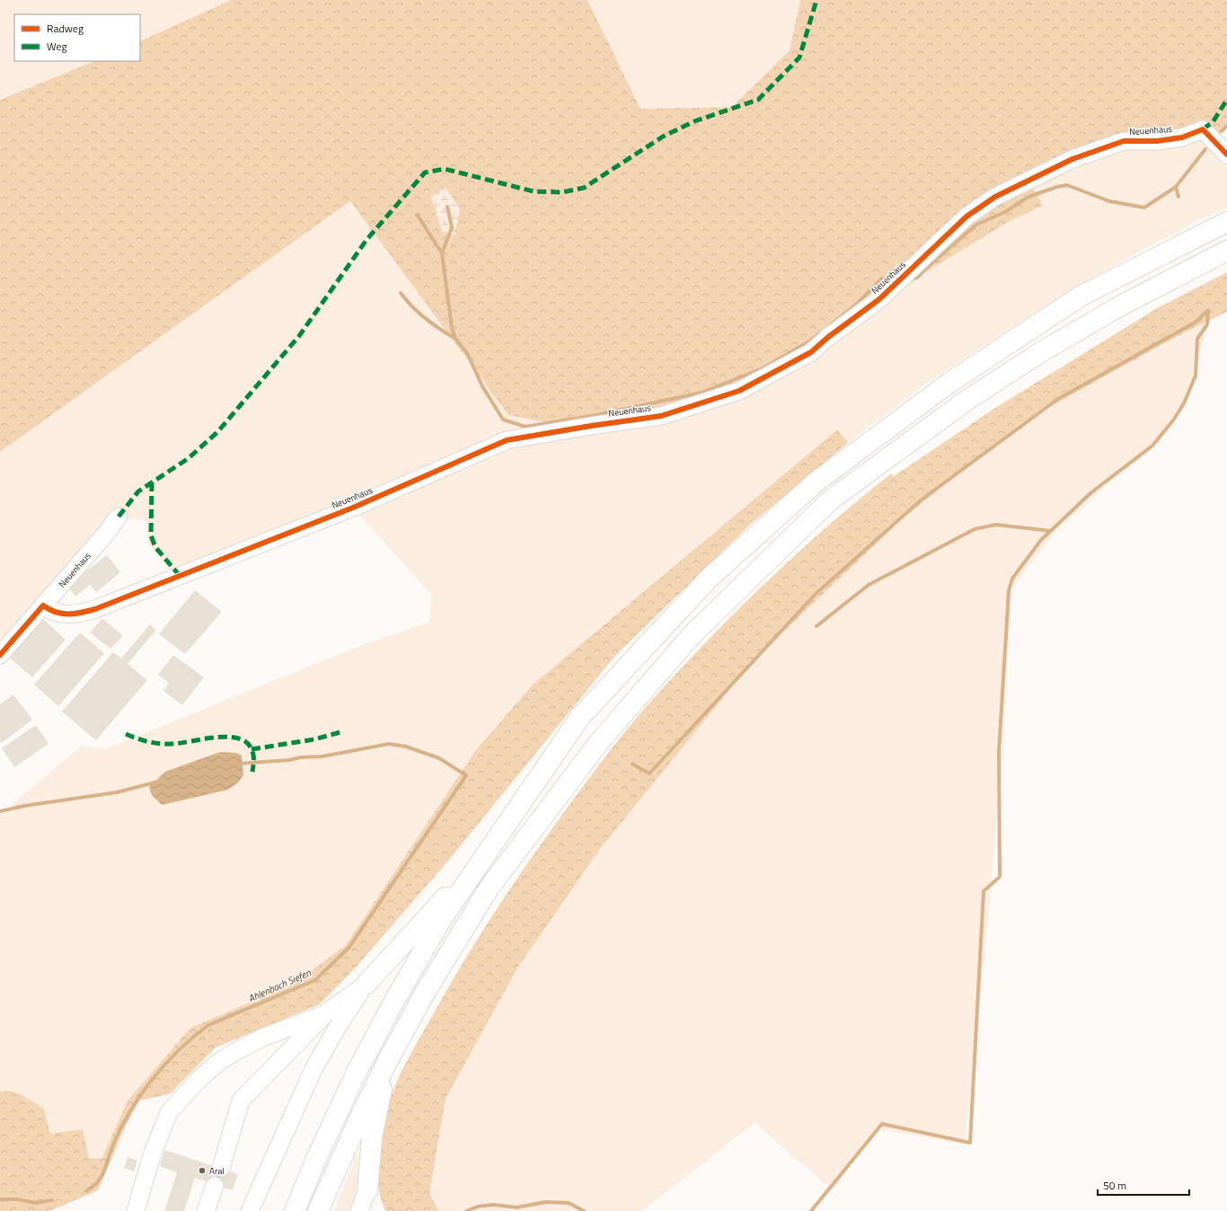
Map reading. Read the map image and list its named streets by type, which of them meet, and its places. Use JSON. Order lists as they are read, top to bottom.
{
  "streets": {
    "street": ["Neuenhaus"]
  },
  "water": ["Ahlenbach Siefen"],
  "places": ["Aral"],
  "legend": ["Radweg", "Weg"],
  "scale_bar": "50 m"
}
